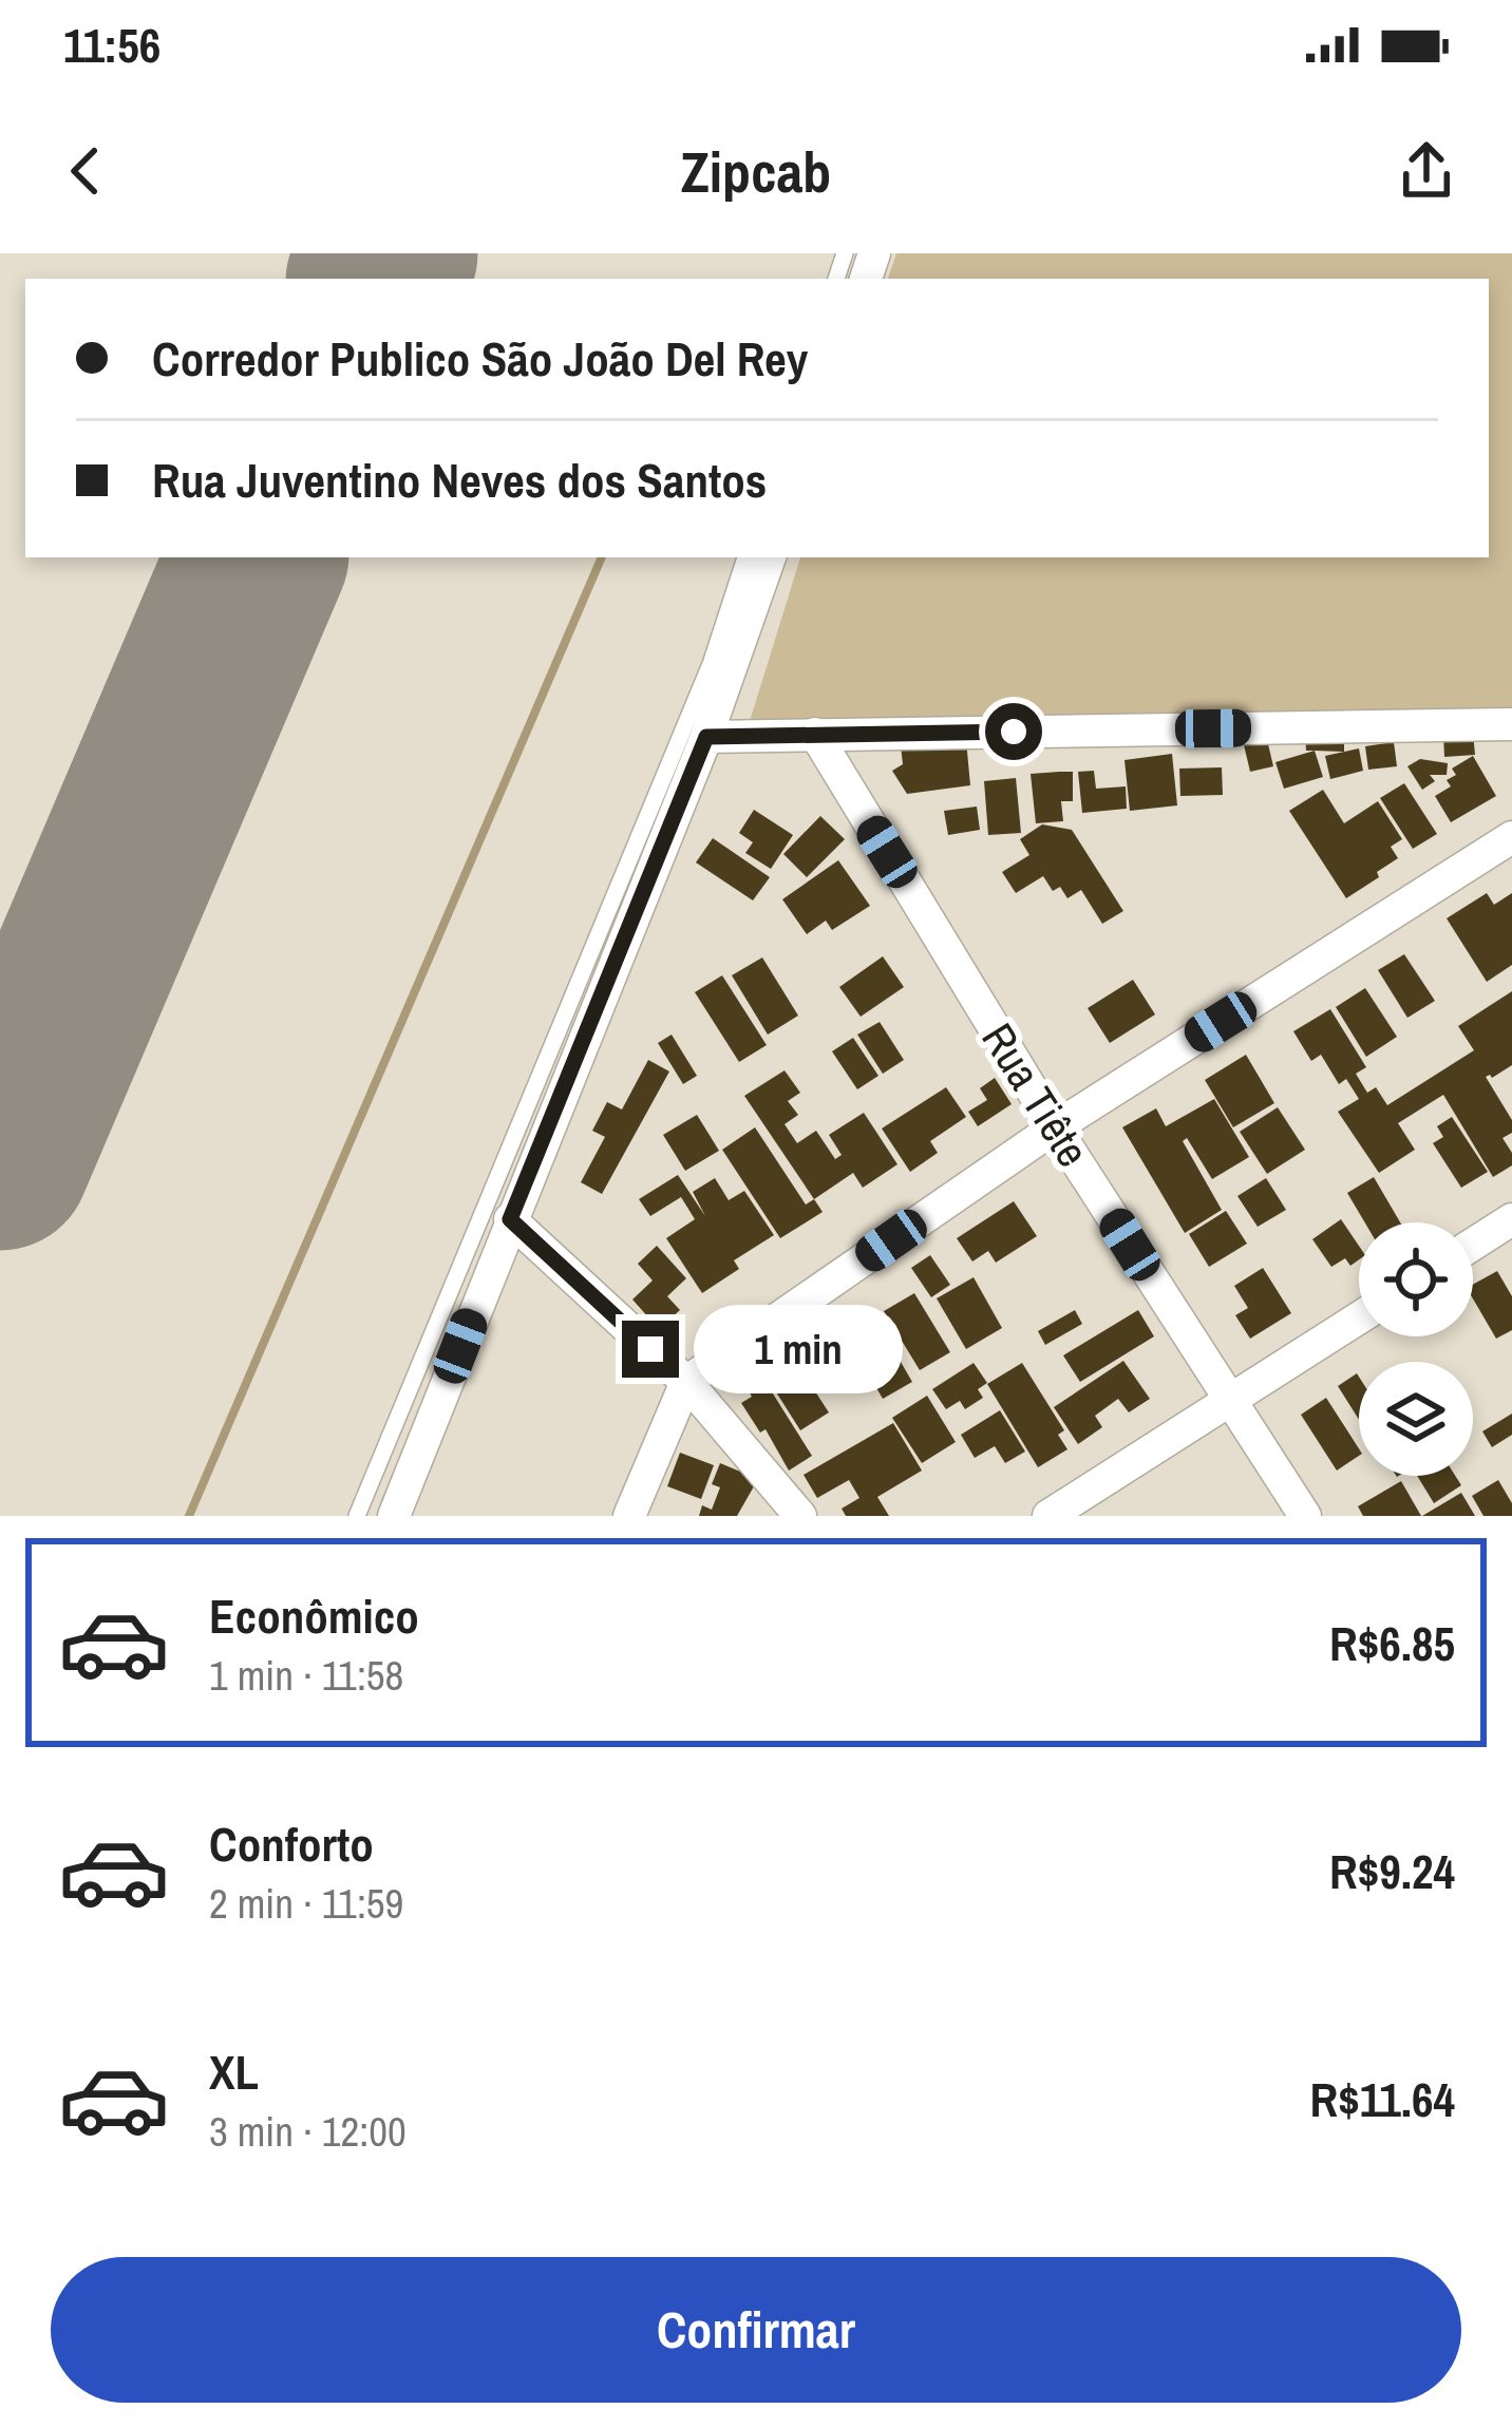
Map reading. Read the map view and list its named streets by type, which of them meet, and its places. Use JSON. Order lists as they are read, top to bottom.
{
  "streets": {
    "street": ["Rua Tiête"]
  },
  "page": {
    "status": "11:56",
    "header": "Zipcab",
    "banner": ["Corredor Publico São João Del Rey", "Rua Juventino Neves dos Santos"],
    "bubble": "1 min",
    "list": [
      {
        "name": "Econômico",
        "note": "1 min · 11:58",
        "value": "R$6.85"
      },
      {
        "name": "Conforto",
        "note": "2 min · 11:59",
        "value": "R$9.24"
      },
      {
        "name": "XL",
        "note": "3 min · 12:00",
        "value": "R$11.64"
      }
    ],
    "buttons": "Confirmar"
  }
}
